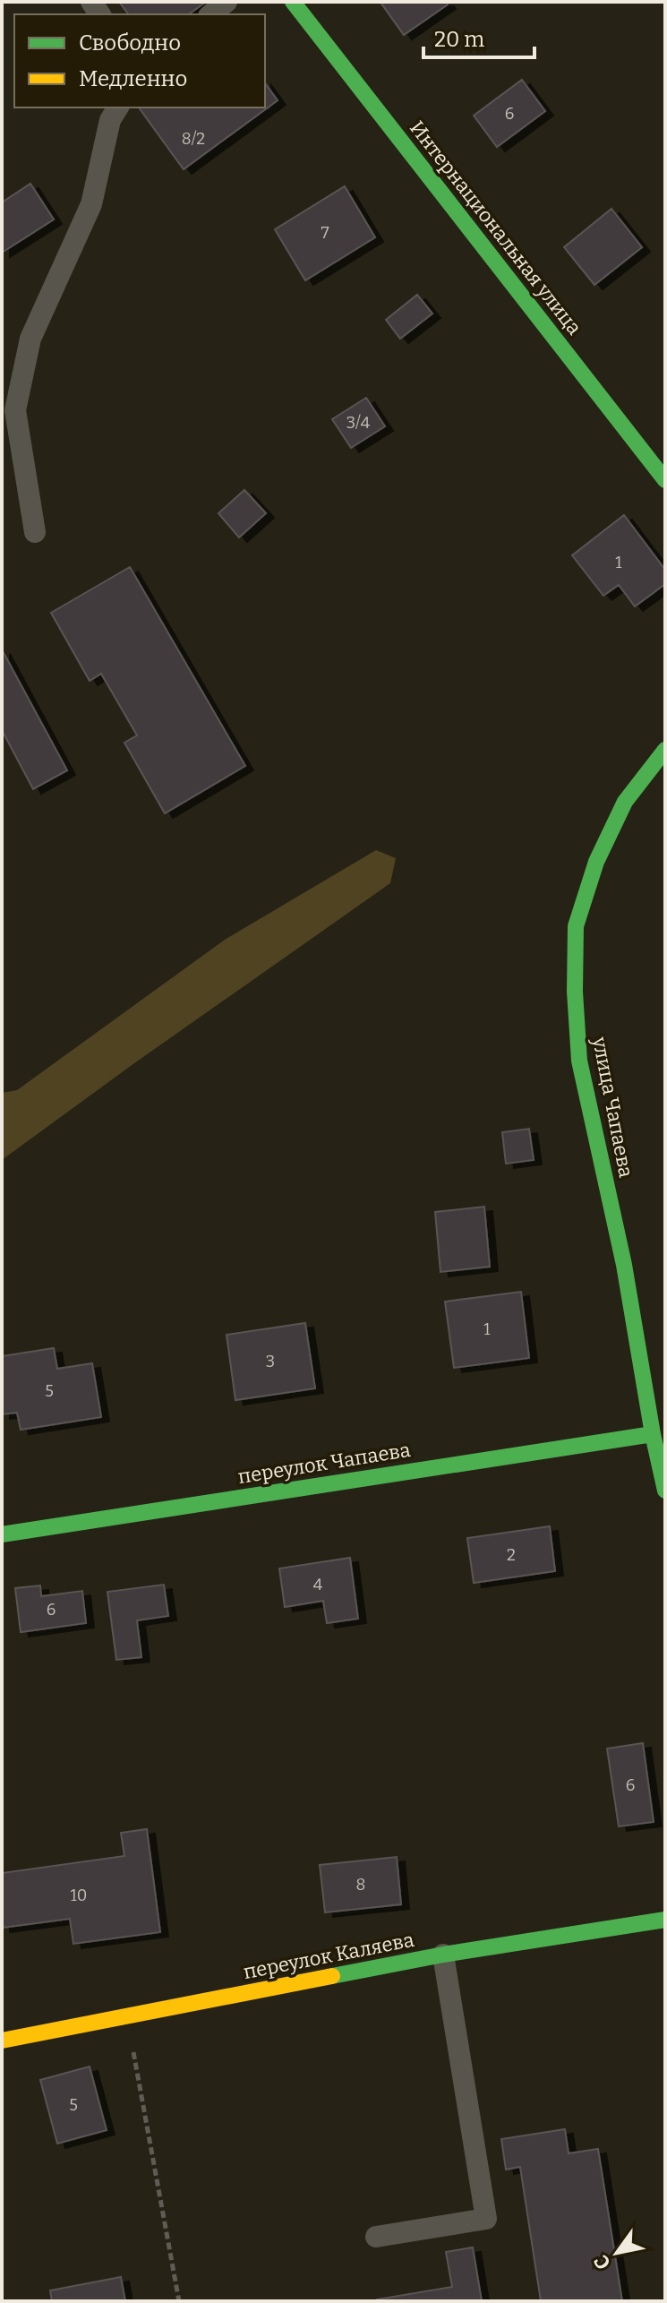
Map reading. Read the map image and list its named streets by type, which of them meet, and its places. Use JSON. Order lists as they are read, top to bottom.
{
  "streets": {
    "street": [
      "Интернациональная улица",
      "улица Чапаева",
      "переулок Чапаева",
      "переулок Каляева"
    ]
  },
  "crossings": [
    ["улица Чапаева", "переулок Чапаева"]
  ],
  "house_numbers": [
    "6",
    "8/2",
    "7",
    "3/4",
    "1",
    "1",
    "3",
    "5",
    "2",
    "4",
    "6",
    "6",
    "8",
    "10",
    "5"
  ],
  "legend": ["Свободно", "Медленно"],
  "scale_bar": "20 m",
  "north": "bottom left"
}
